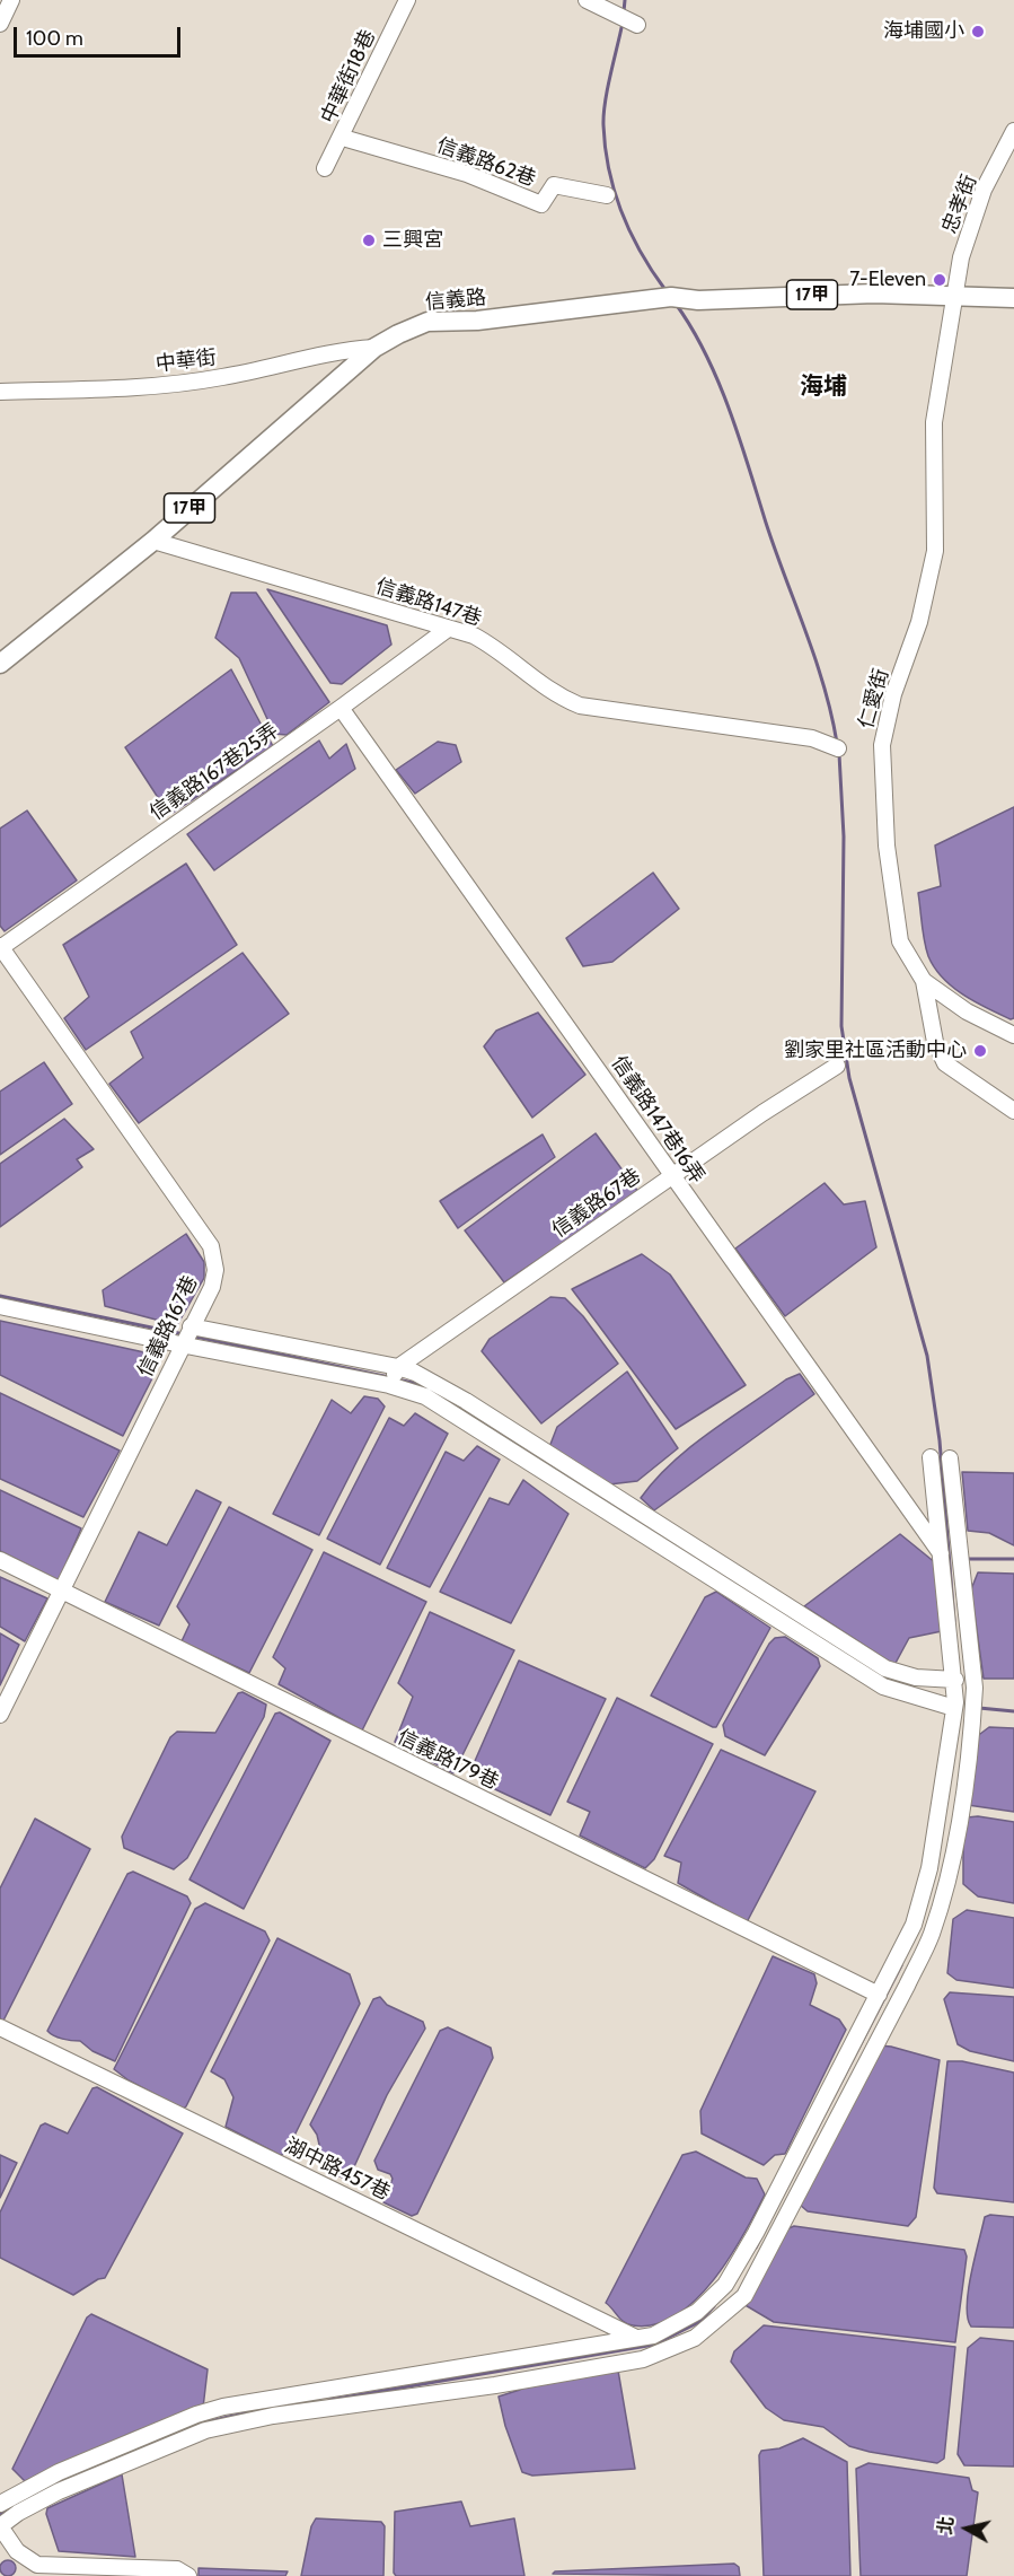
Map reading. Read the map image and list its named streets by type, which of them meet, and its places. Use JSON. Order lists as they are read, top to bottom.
{
  "streets": {
    "main road": ["17甲", "信義路"],
    "street": [
      "中華街18巷",
      "信義路62巷",
      "忠孝街",
      "中華街",
      "信義路147巷",
      "仁愛街",
      "信義路167巷25弄",
      "信義路147巷16弄",
      "信義路67巷",
      "信義路167巷",
      "信義路179巷",
      "湖中路457巷"
    ]
  },
  "crossings": [
    ["中華街18巷", "信義路62巷"],
    ["忠孝街", "17甲"],
    ["忠孝街", "信義路"],
    ["忠孝街", "仁愛街"],
    ["17甲", "信義路"],
    ["17甲", "仁愛街"],
    ["信義路", "中華街"],
    ["信義路", "信義路147巷"],
    ["信義路", "仁愛街"],
    ["信義路147巷", "信義路167巷25弄"],
    ["信義路167巷25弄", "信義路147巷16弄"],
    ["信義路167巷25弄", "信義路167巷"],
    ["信義路147巷16弄", "信義路67巷"],
    ["信義路167巷", "信義路179巷"]
  ],
  "districts": ["海埔"],
  "places": [
    "海埔國小",
    "三興宮",
    "7-Eleven",
    "劉家里社區活動中心"
  ],
  "scale_bar": "100 m",
  "north": "left"
}
